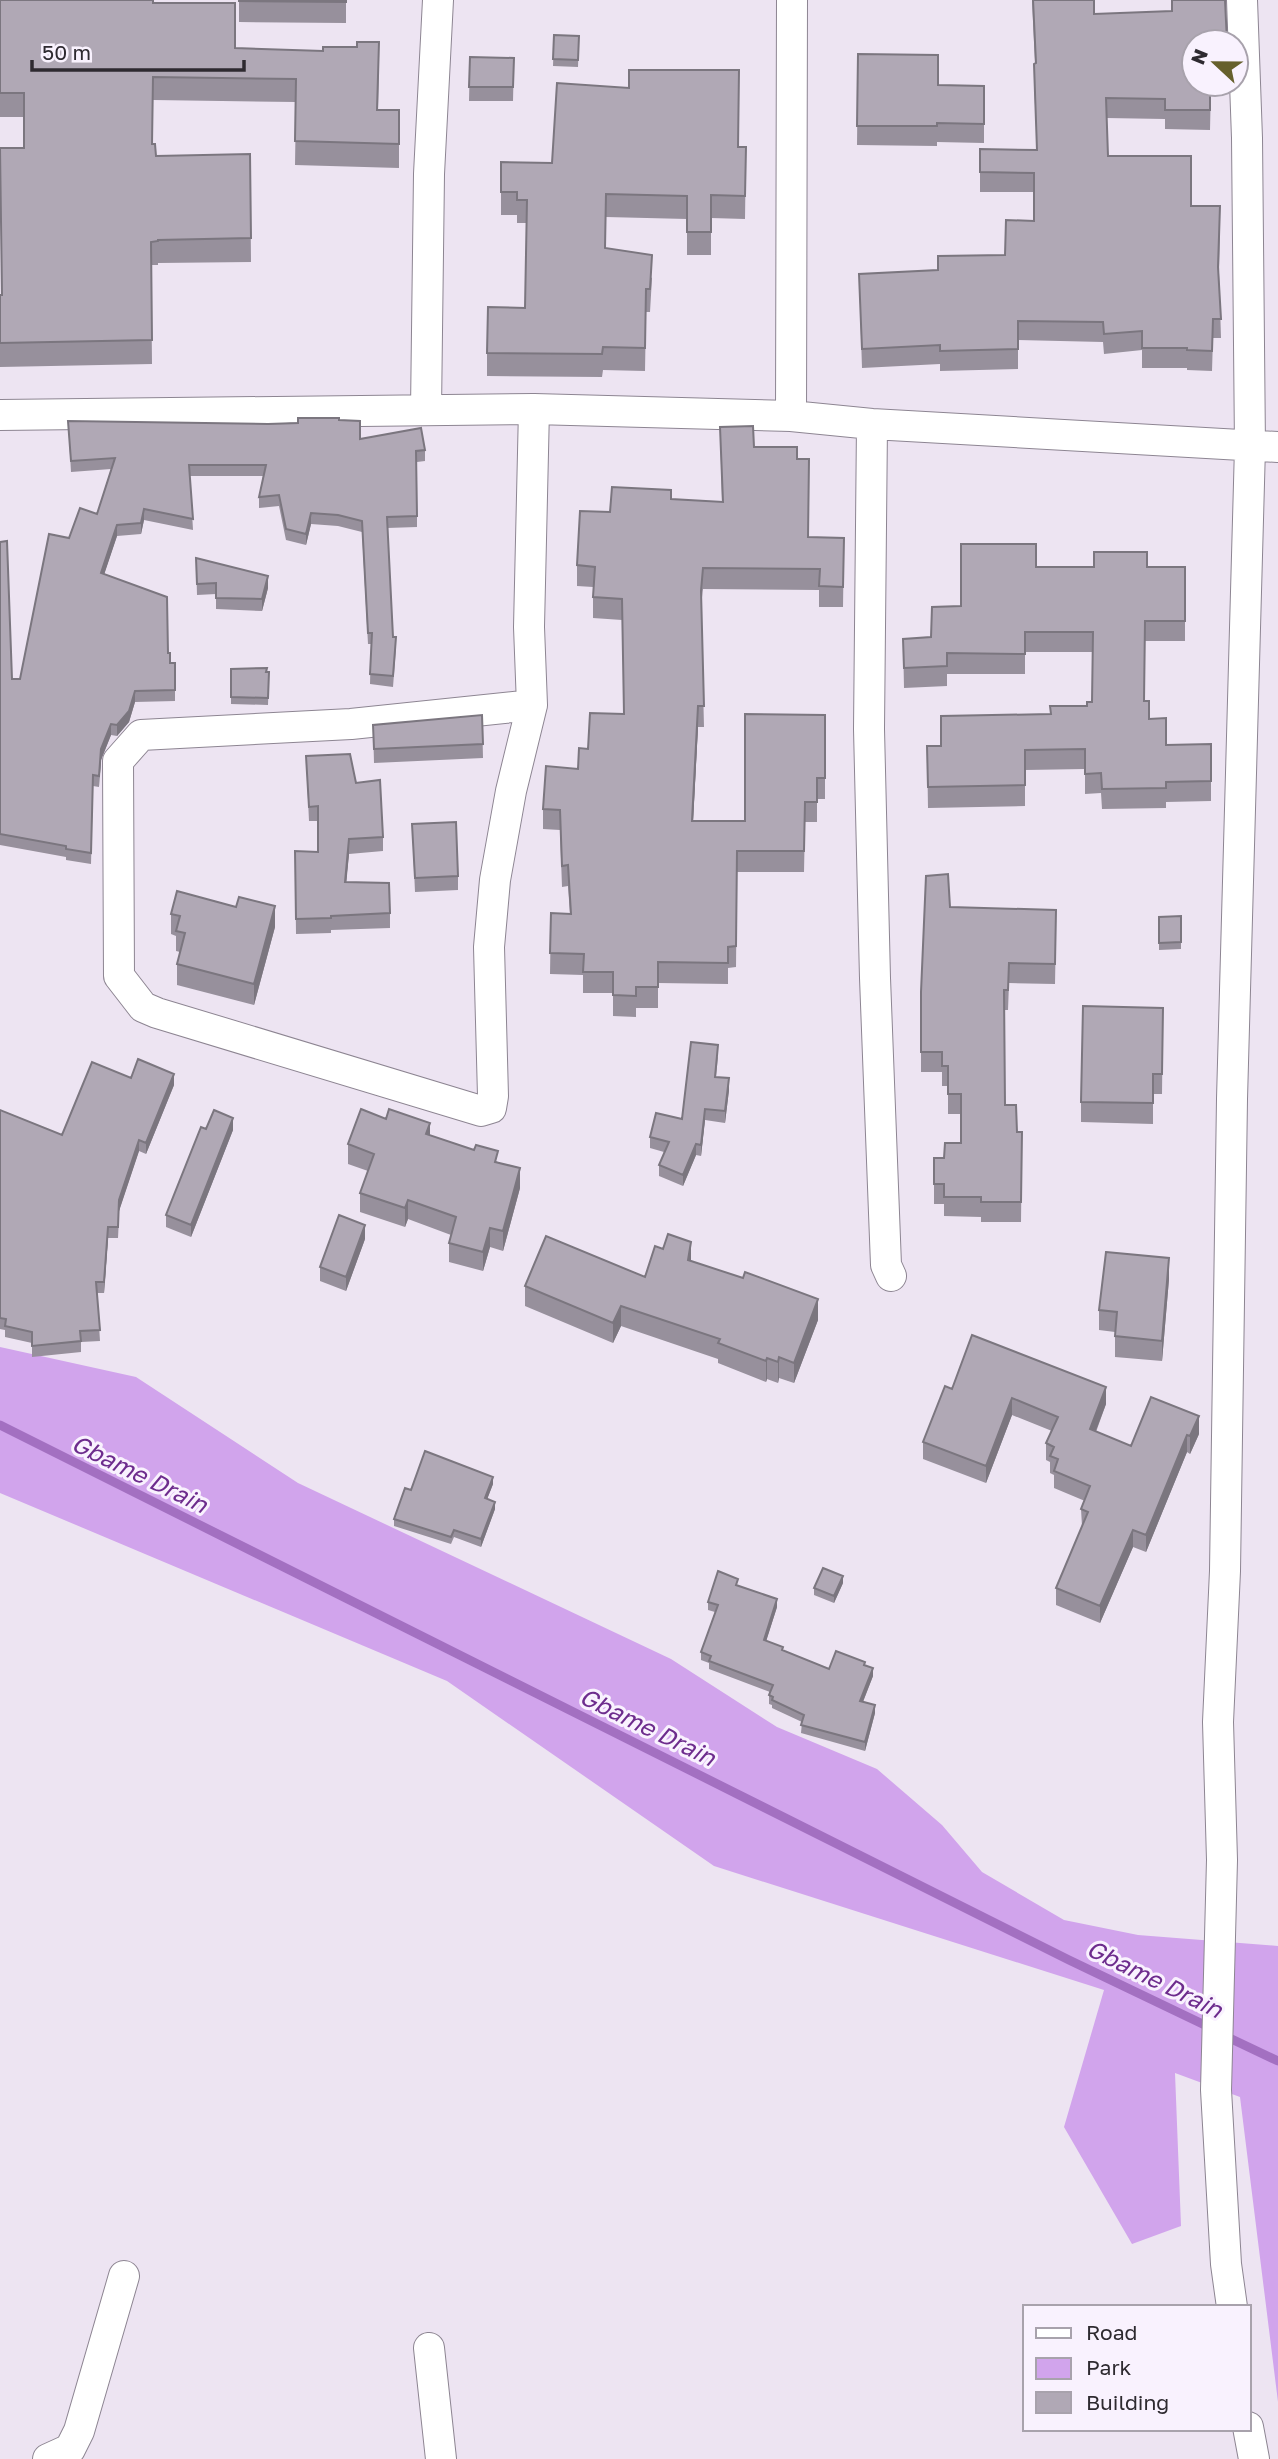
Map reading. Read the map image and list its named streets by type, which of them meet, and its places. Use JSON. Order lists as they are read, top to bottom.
{
  "water": ["Gbame Drain"],
  "legend": ["Road", "Park", "Building"],
  "scale_bar": "50 m",
  "north": "left"
}
